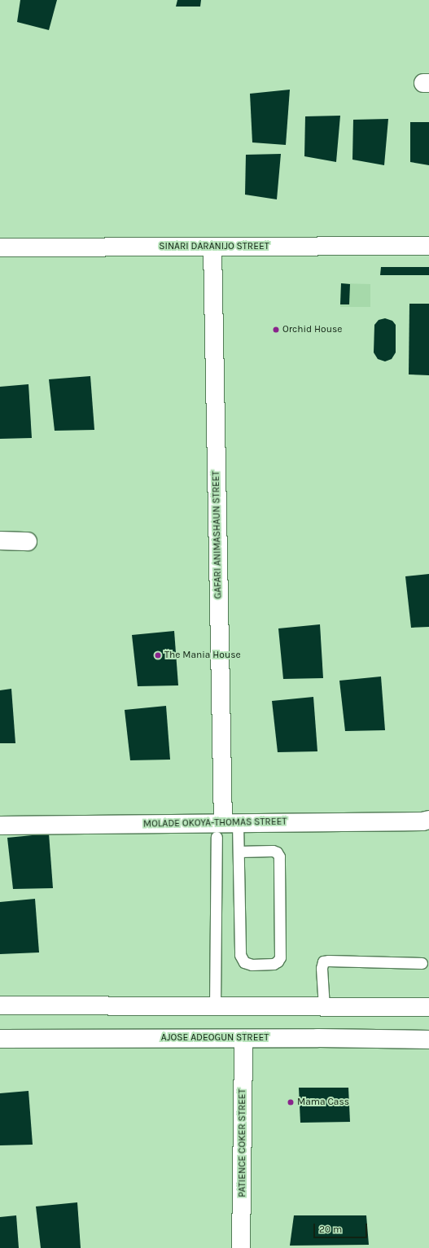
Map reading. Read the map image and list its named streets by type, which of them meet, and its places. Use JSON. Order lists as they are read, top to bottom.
{
  "streets": {
    "street": [
      "SINARI DARANIJO STREET",
      "GAFARI ANIMASHAUN STREET",
      "MOLADE OKOYA-THOMAS STREET",
      "AJOSE ADEOGUN STREET",
      "PATIENCE COKER STREET"
    ]
  },
  "crossings": [
    ["SINARI DARANIJO STREET", "GAFARI ANIMASHAUN STREET"],
    ["GAFARI ANIMASHAUN STREET", "MOLADE OKOYA-THOMAS STREET"],
    ["AJOSE ADEOGUN STREET", "PATIENCE COKER STREET"]
  ],
  "places": ["Orchid House", "The Mania House", "Mama Cass"],
  "scale_bar": "20 m"
}
